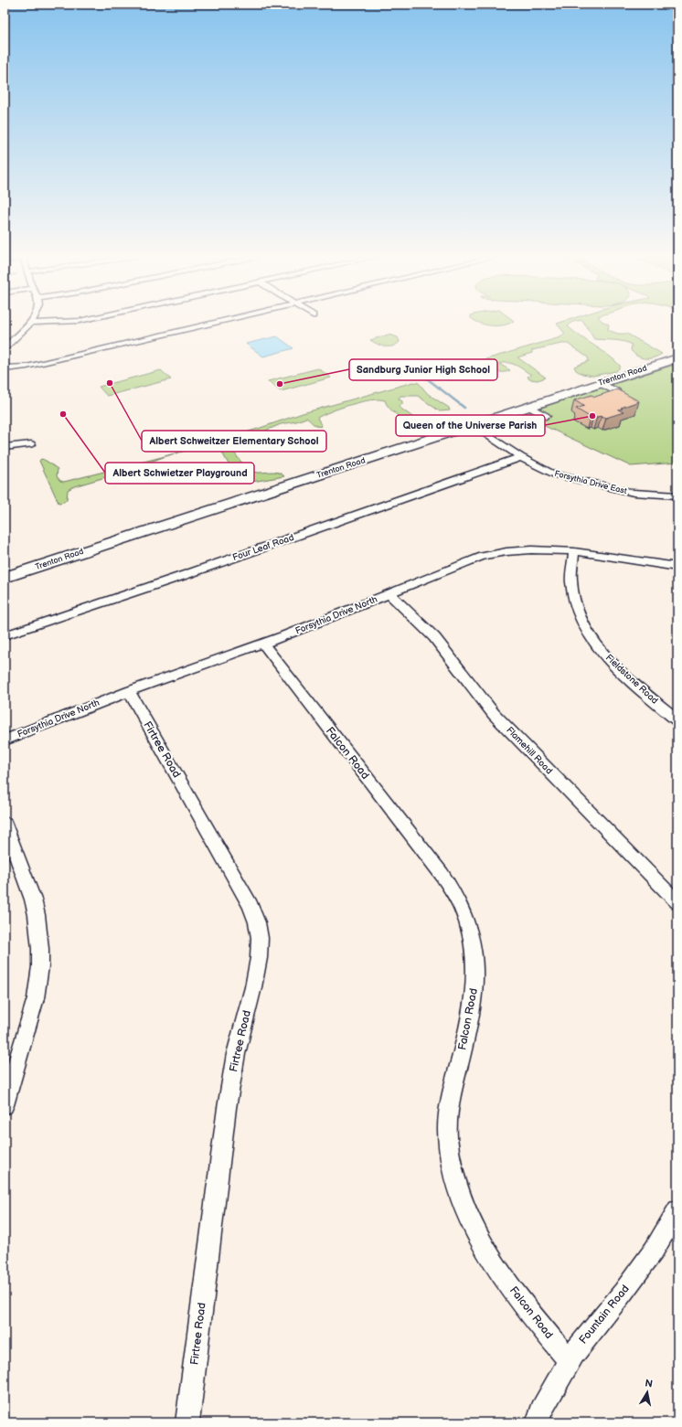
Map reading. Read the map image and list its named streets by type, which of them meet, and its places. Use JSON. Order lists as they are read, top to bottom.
{
  "streets": {
    "main road": ["Trenton Road"],
    "street": [
      "Forsythia Drive East",
      "Four Leaf Road",
      "Forsythia Drive North",
      "Fieldstone Road",
      "Firtree Road",
      "Flamehill Road",
      "Falcon Road",
      "Fountain Road"
    ]
  },
  "crossings": [
    ["Trenton Road", "Forsythia Drive East"],
    ["Forsythia Drive East", "Four Leaf Road"],
    ["Forsythia Drive North", "Fieldstone Road"],
    ["Forsythia Drive North", "Firtree Road"],
    ["Forsythia Drive North", "Flamehill Road"],
    ["Forsythia Drive North", "Falcon Road"],
    ["Falcon Road", "Fountain Road"]
  ],
  "places": [
    "Albert Schweitzer Elementary School",
    "Sandburg Junior High School",
    "Albert Schwietzer Playground",
    "Queen of the Universe Parish"
  ],
  "north": "top"
}
